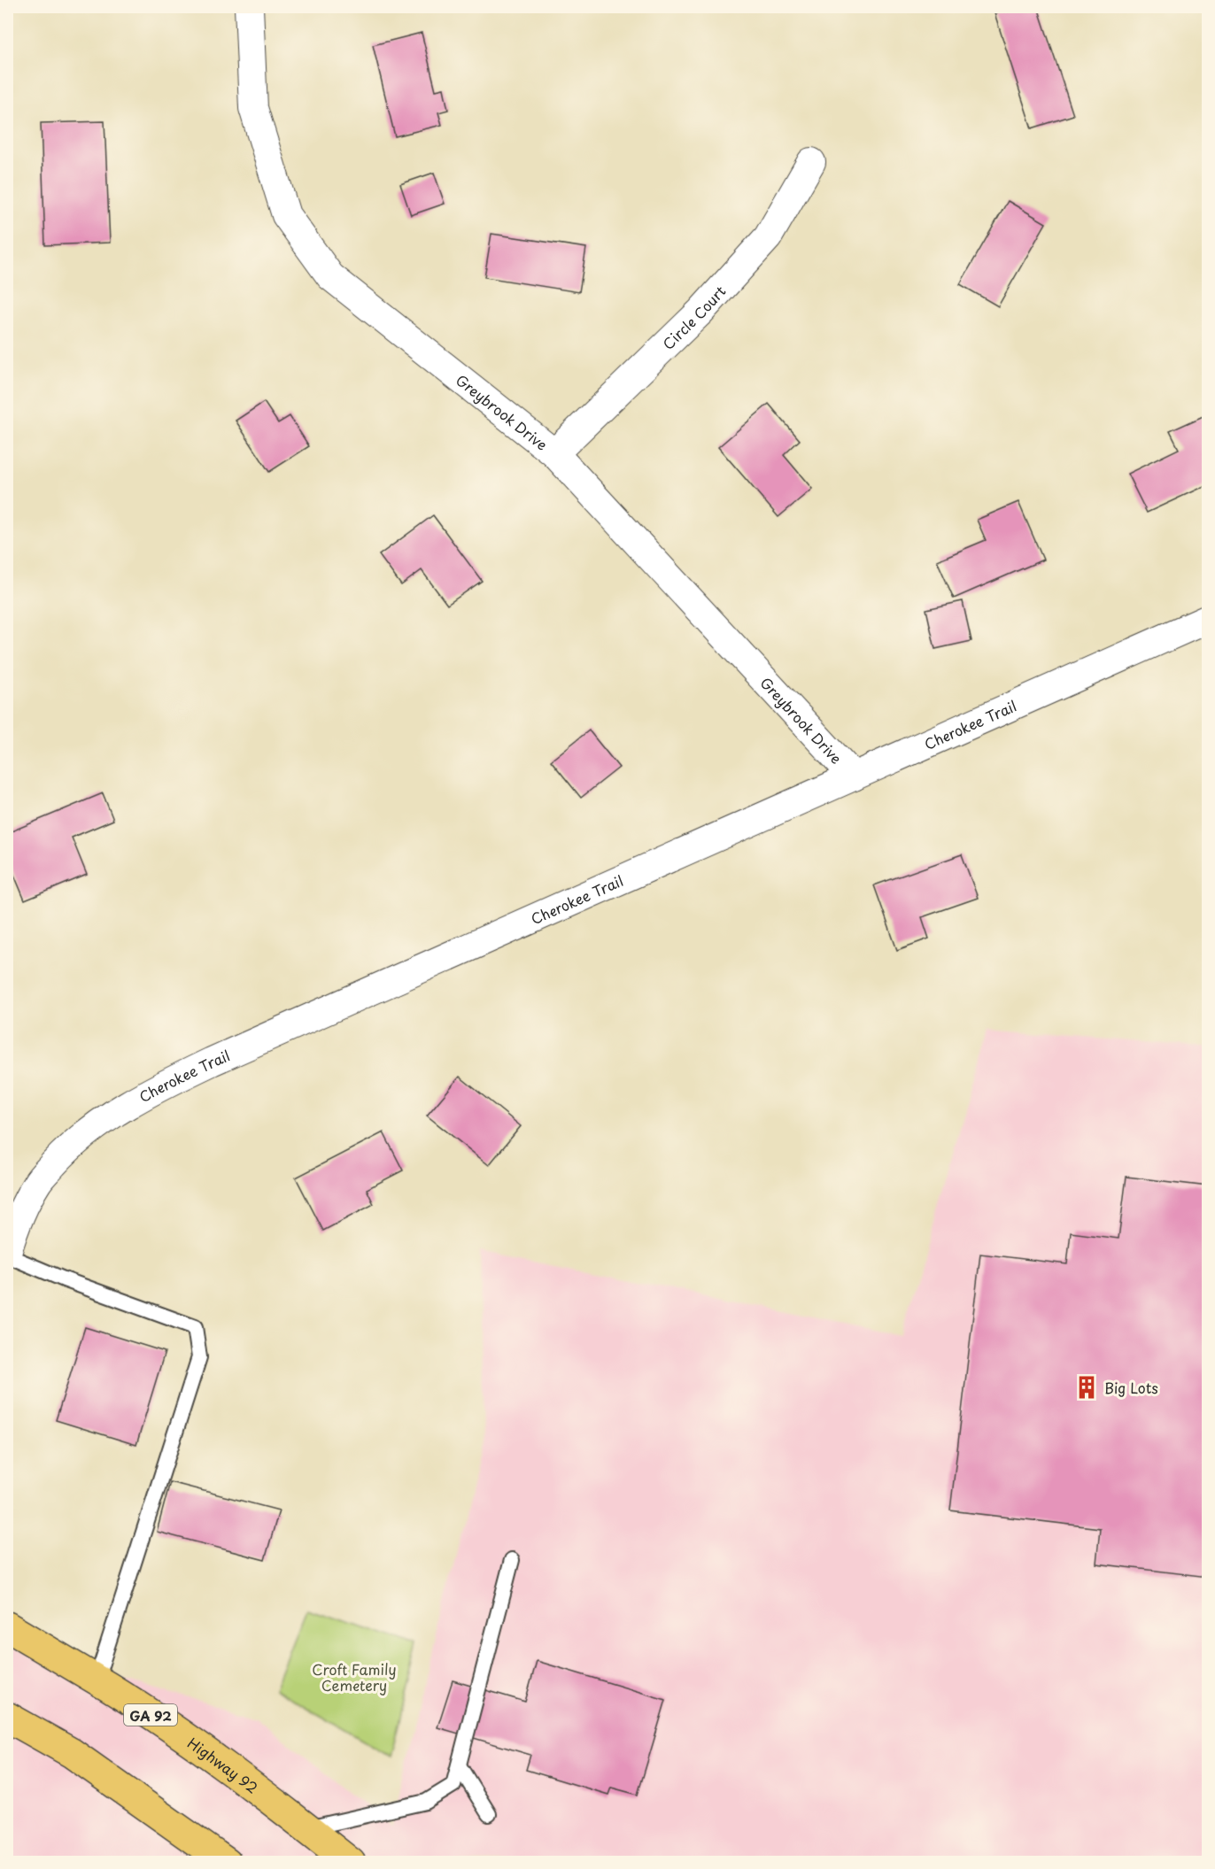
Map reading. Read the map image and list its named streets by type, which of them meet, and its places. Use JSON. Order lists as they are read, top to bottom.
{
  "streets": {
    "main road": ["GA 92", "Highway 92"],
    "street": ["Circle Court", "Greybrook Drive", "Cherokee Trail"]
  },
  "crossings": [
    ["Circle Court", "Greybrook Drive"],
    ["Greybrook Drive", "Cherokee Trail"]
  ],
  "parks": ["Croft Family Cemetery"],
  "places": {
    "building": ["Big Lots"]
  }
}
